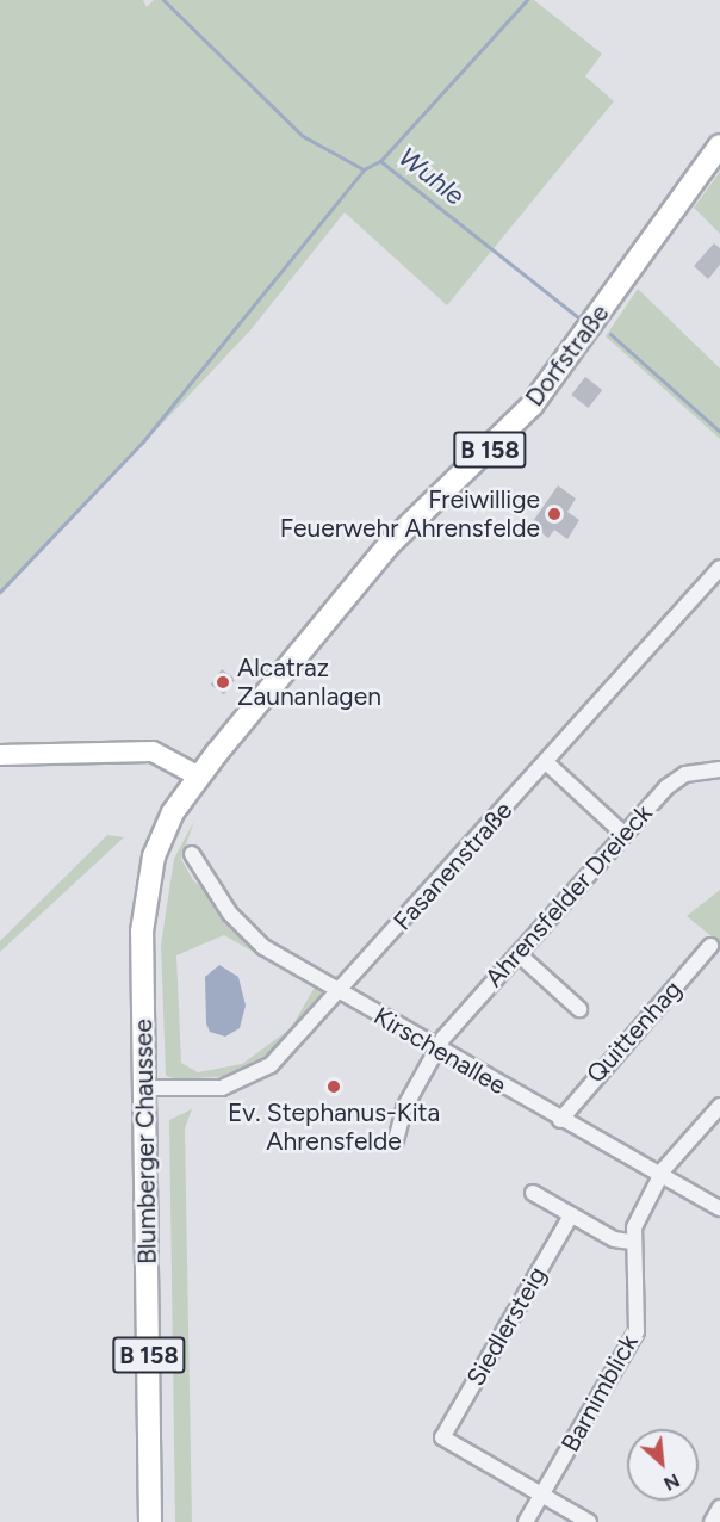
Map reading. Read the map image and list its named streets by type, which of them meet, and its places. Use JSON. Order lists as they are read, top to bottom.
{
  "streets": {
    "main road": ["Dorfstraße", "B 158", "Blumberger Chaussee"],
    "street": [
      "Fasanenstraße",
      "Ahrensfelder Dreieck",
      "Quittenhag",
      "Kirschenallee",
      "Siedlersteig",
      "Barnimblick"
    ]
  },
  "crossings": [
    ["Dorfstraße", "Blumberger Chaussee"],
    ["Fasanenstraße", "Kirschenallee"],
    ["Fasanenstraße", "Blumberger Chaussee"],
    ["Ahrensfelder Dreieck", "Kirschenallee"],
    ["Quittenhag", "Kirschenallee"],
    ["Siedlersteig", "Barnimblick"]
  ],
  "water": ["Wuhle"],
  "places": ["Freiwillige Feuerwehr Ahrensfelde", "Alcatraz Zaunanlagen", "Ev. Stephanus-Kita Ahrensfelde"],
  "north": "bottom right"
}
